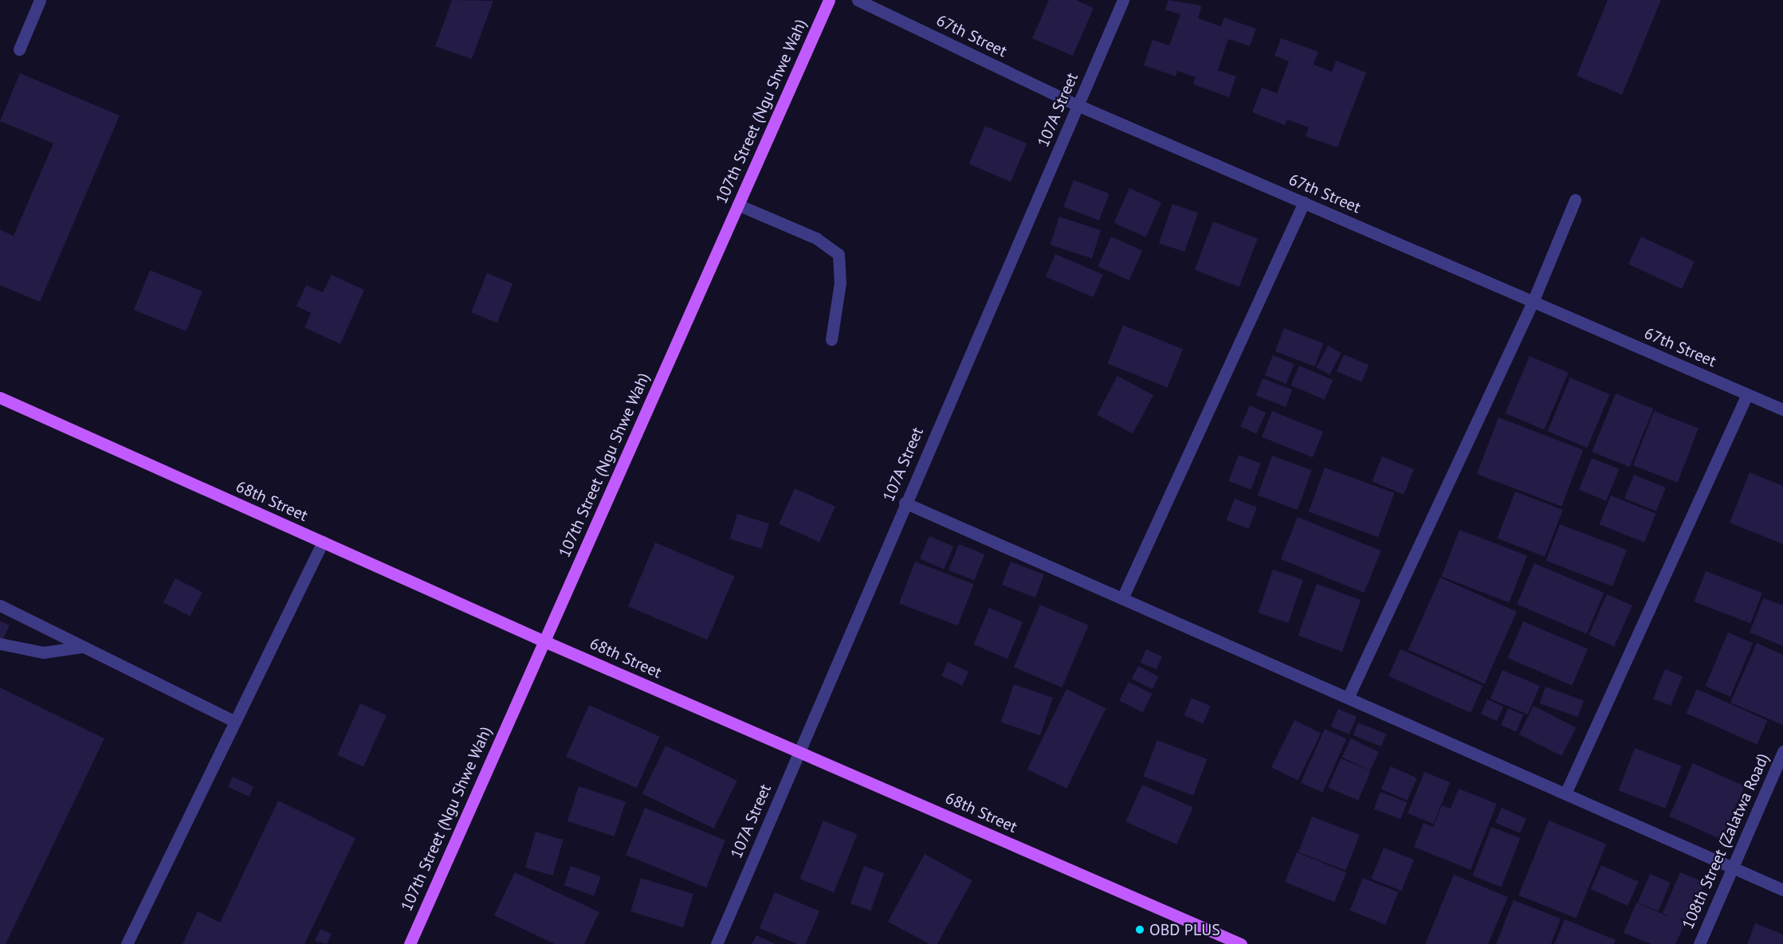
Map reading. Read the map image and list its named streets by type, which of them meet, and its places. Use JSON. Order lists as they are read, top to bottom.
{
  "streets": {
    "main road": ["107th Street (Ngu Shwe Wah)", "68th Street"],
    "street": ["67th Street", "107A Street", "108th Street (Zalatwa Road)"]
  },
  "crossings": [
    ["67th Street", "107A Street"],
    ["107A Street", "68th Street"],
    ["107th Street (Ngu Shwe Wah)", "68th Street"]
  ],
  "places": ["OBD PLUS"]
}
